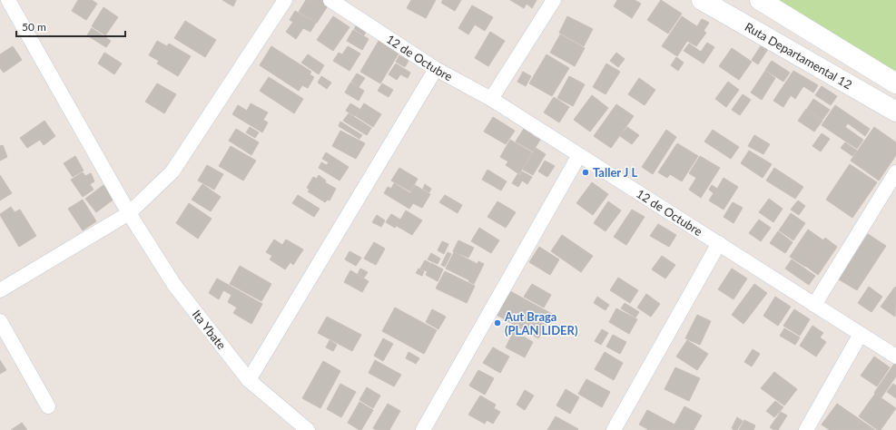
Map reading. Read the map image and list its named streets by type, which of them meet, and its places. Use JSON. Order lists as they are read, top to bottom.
{
  "streets": {
    "main road": ["Ruta Departamental 12"],
    "street": ["12 de Octubre", "Ita Ybate"]
  },
  "places": ["Taller J L", "Aut Braga (PLAN LIDER)"],
  "scale_bar": "50 m"
}
